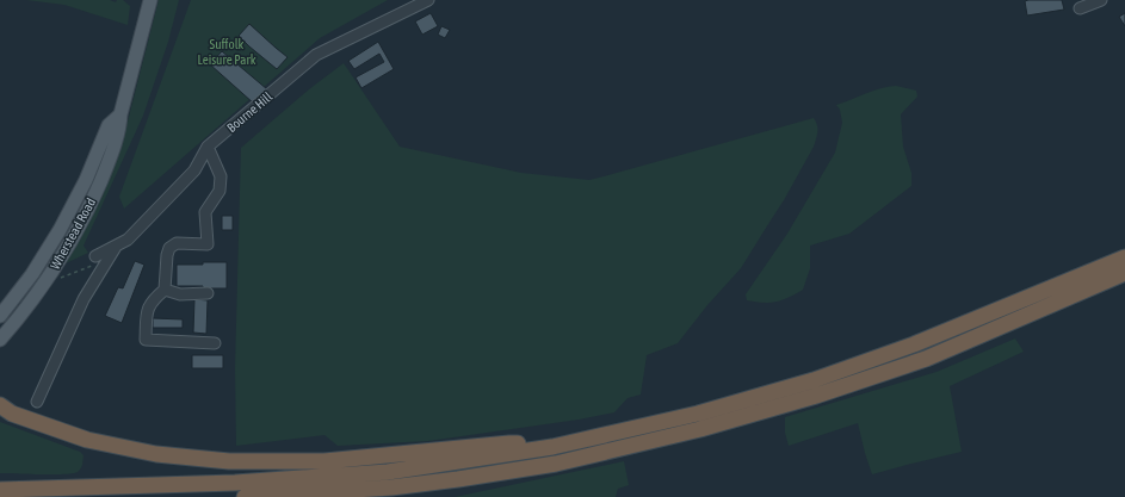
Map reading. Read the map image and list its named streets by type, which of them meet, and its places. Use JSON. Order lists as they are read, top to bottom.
{
  "streets": {
    "main road": ["Wherstead Road"],
    "street": ["Bourne Hill"]
  },
  "parks": ["Suffolk Leisure Park"]
}
